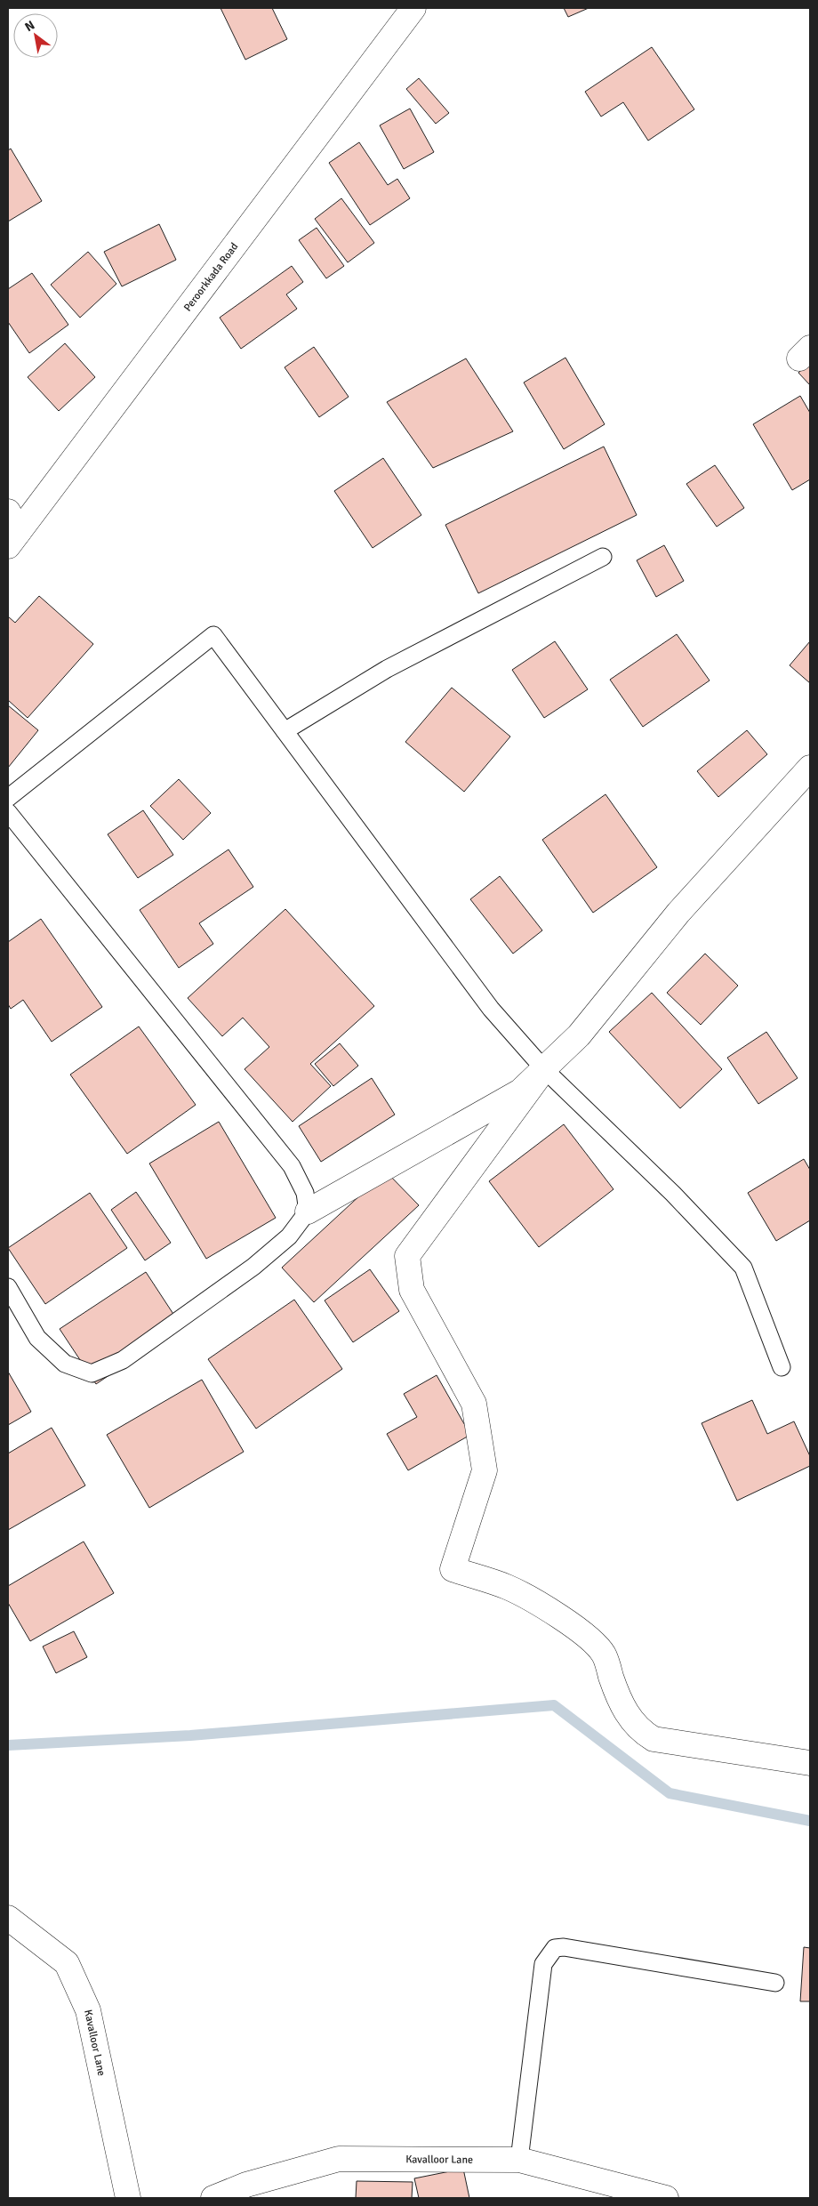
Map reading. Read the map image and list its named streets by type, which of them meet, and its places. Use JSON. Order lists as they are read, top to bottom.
{
  "streets": {
    "street": ["Peroorkkada Road", "Kavalloor Lane"]
  },
  "north": "top left"
}
